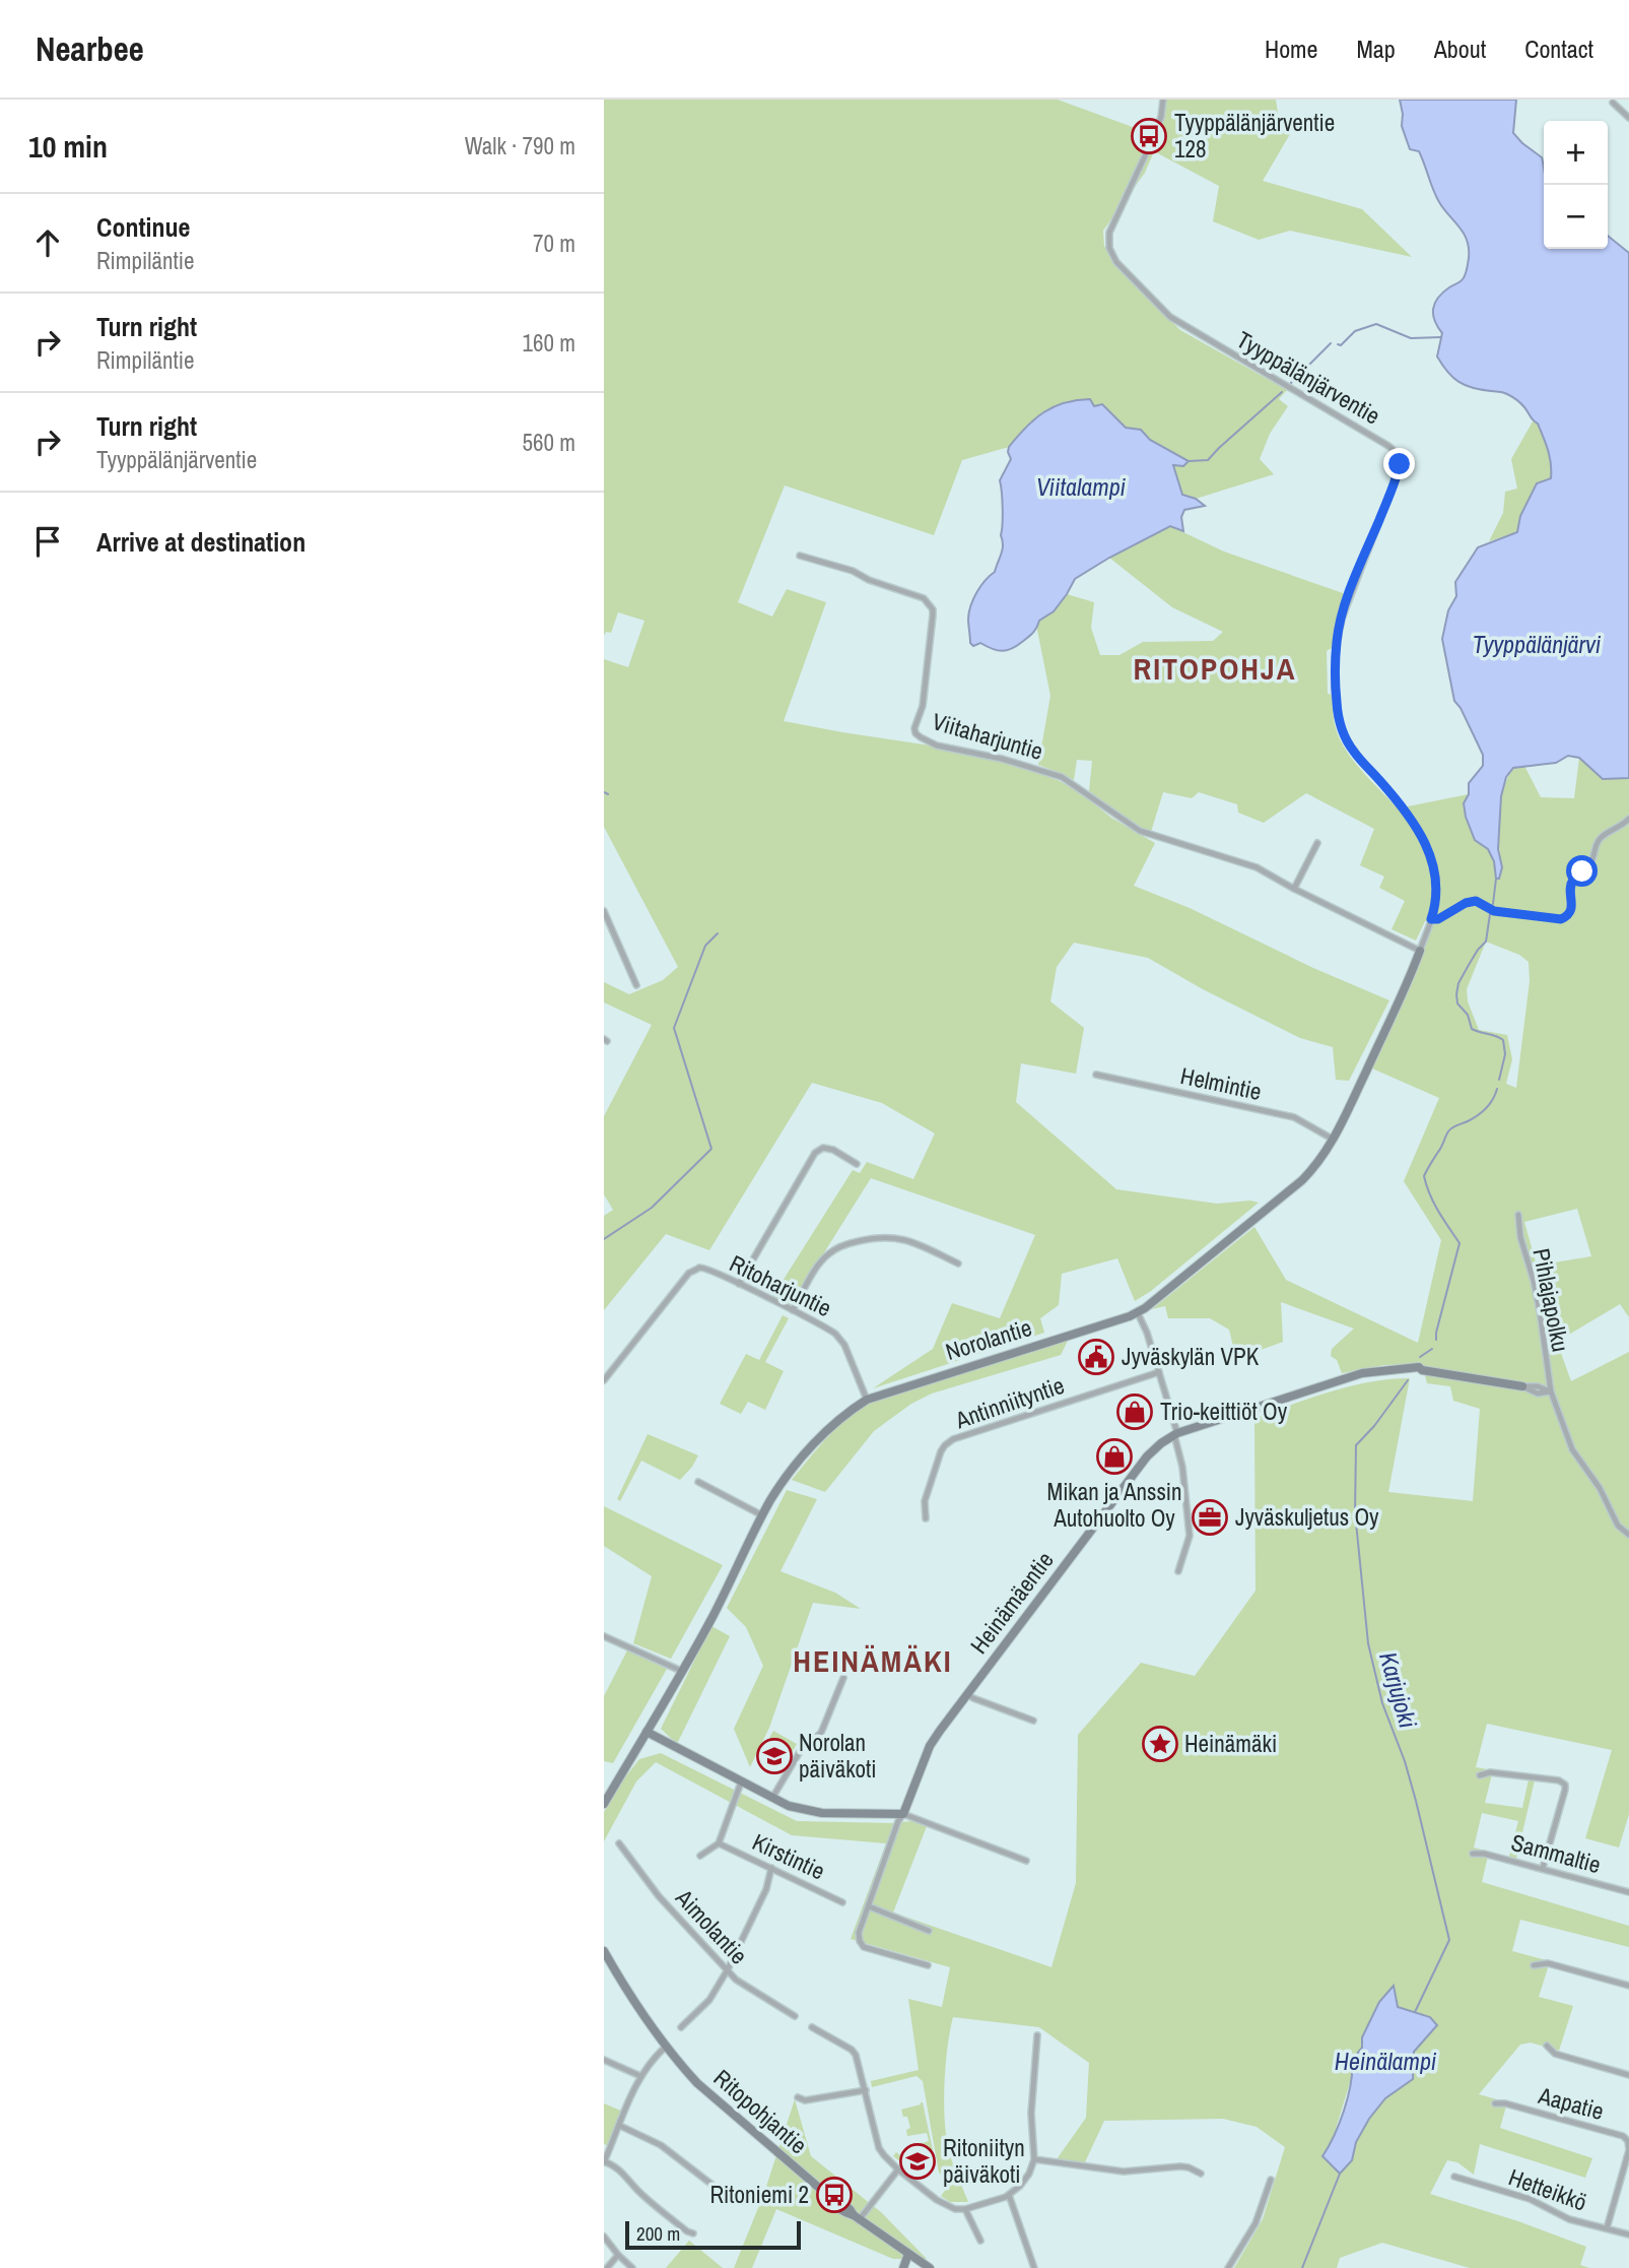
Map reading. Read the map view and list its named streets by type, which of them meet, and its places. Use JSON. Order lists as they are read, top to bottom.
{
  "streets": {
    "street": [
      "Tyyppälänjärventie",
      "Viitaharjuntie",
      "Helmintie",
      "Ritoharjuntie",
      "Pihlajapolku",
      "Norolantie",
      "Antinniityntie",
      "Heinämäentie",
      "Sammaltie",
      "Kirstintie",
      "Aimolantie",
      "Aapatie",
      "Ritopohjantie",
      "Hetteikkö"
    ]
  },
  "crossings": [
    ["Tyyppälänjärventie", "Viitaharjuntie"],
    ["Tyyppälänjärventie", "Norolantie"],
    ["Viitaharjuntie", "Norolantie"],
    ["Helmintie", "Norolantie"],
    ["Ritoharjuntie", "Norolantie"],
    ["Pihlajapolku", "Heinämäentie"],
    ["Aapatie", "Hetteikkö"]
  ],
  "districts": ["RITOPOHJA", "HEINÄMÄKI"],
  "water": [
    "Viitalampi",
    "Tyyppälänjärvi",
    "Karjujoki",
    "Heinälampi"
  ],
  "places": {
    "bus stop": ["Tyyppälänjärventie 128", "Ritoniemi 2"],
    "public building": ["Jyväskylän VPK"],
    "shop": ["Trio-keittiöt Oy", "Mikan ja Anssin Autohuolto Oy"],
    "office": ["Jyväskuljetus Oy"],
    "place": ["Heinämäki"],
    "school or university": ["Norolan päiväkoti", "Ritoniityn päiväkoti"]
  },
  "scale_bar": "200 m",
  "page": {
    "header": "Nearbee",
    "nav": [
      "Home",
      "Map",
      "About",
      "Contact"
    ],
    "heading": ["10 min", "Walk · 790 m"],
    "map_buttons": ["+", "−"],
    "list": [
      ["Continue", "Rimpiläntie", "70 m"],
      ["Turn right", "Rimpiläntie", "160 m"],
      ["Turn right", "Tyyppälänjärventie", "560 m"],
      "Arrive at destination"
    ],
    "scale": "200 m"
  }
}
